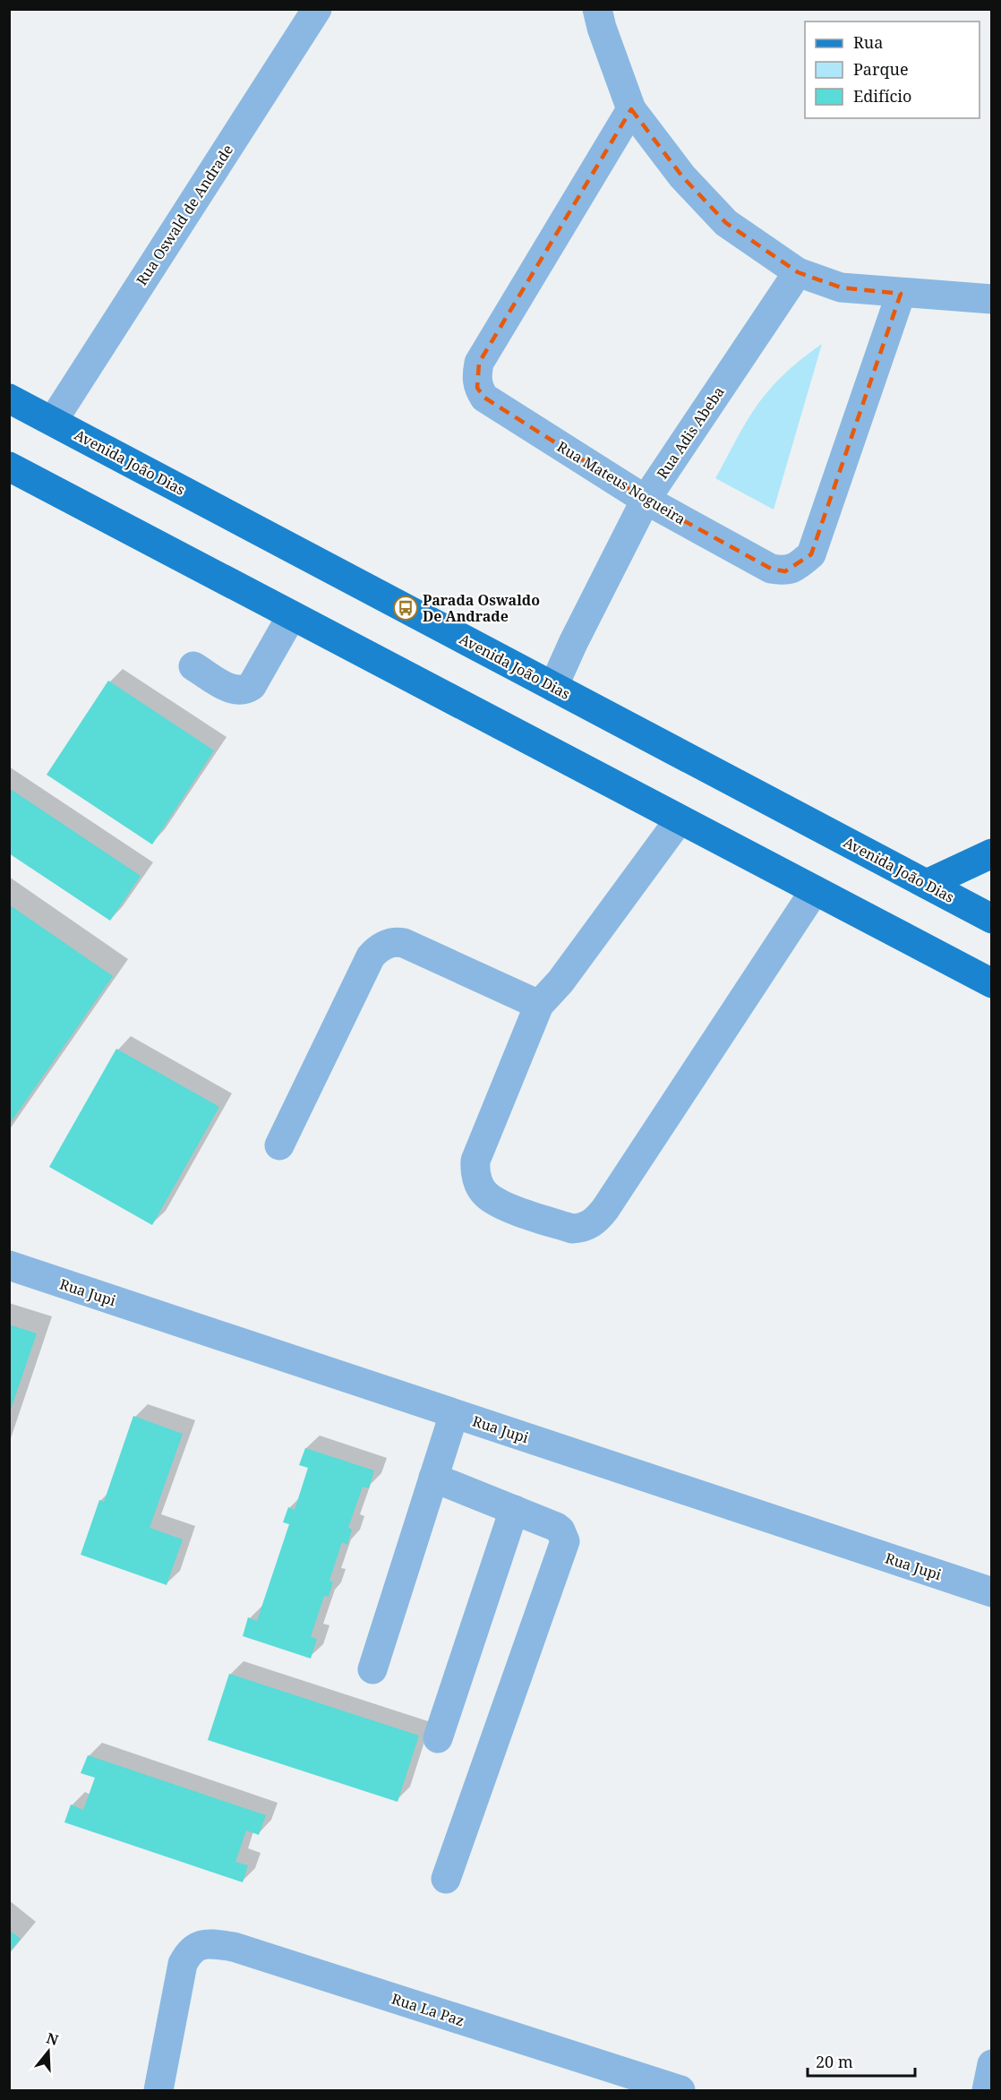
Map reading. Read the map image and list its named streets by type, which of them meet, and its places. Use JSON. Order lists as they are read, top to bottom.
{
  "streets": {
    "main road": ["Avenida João Dias"],
    "street": [
      "Rua Oswald de Andrade",
      "Rua Adis Abeba",
      "Rua Mateus Nogueira",
      "Rua Jupi",
      "Rua La Paz"
    ]
  },
  "crossings": [
    ["Rua Oswald de Andrade", "Avenida João Dias"],
    ["Rua Adis Abeba", "Avenida João Dias"],
    ["Rua Adis Abeba", "Rua Mateus Nogueira"]
  ],
  "places": {
    "bus stop": ["Parada Oswaldo De Andrade"]
  },
  "legend": ["Rua", "Parque", "Edifício"],
  "scale_bar": "20 m",
  "north": "top"
}
